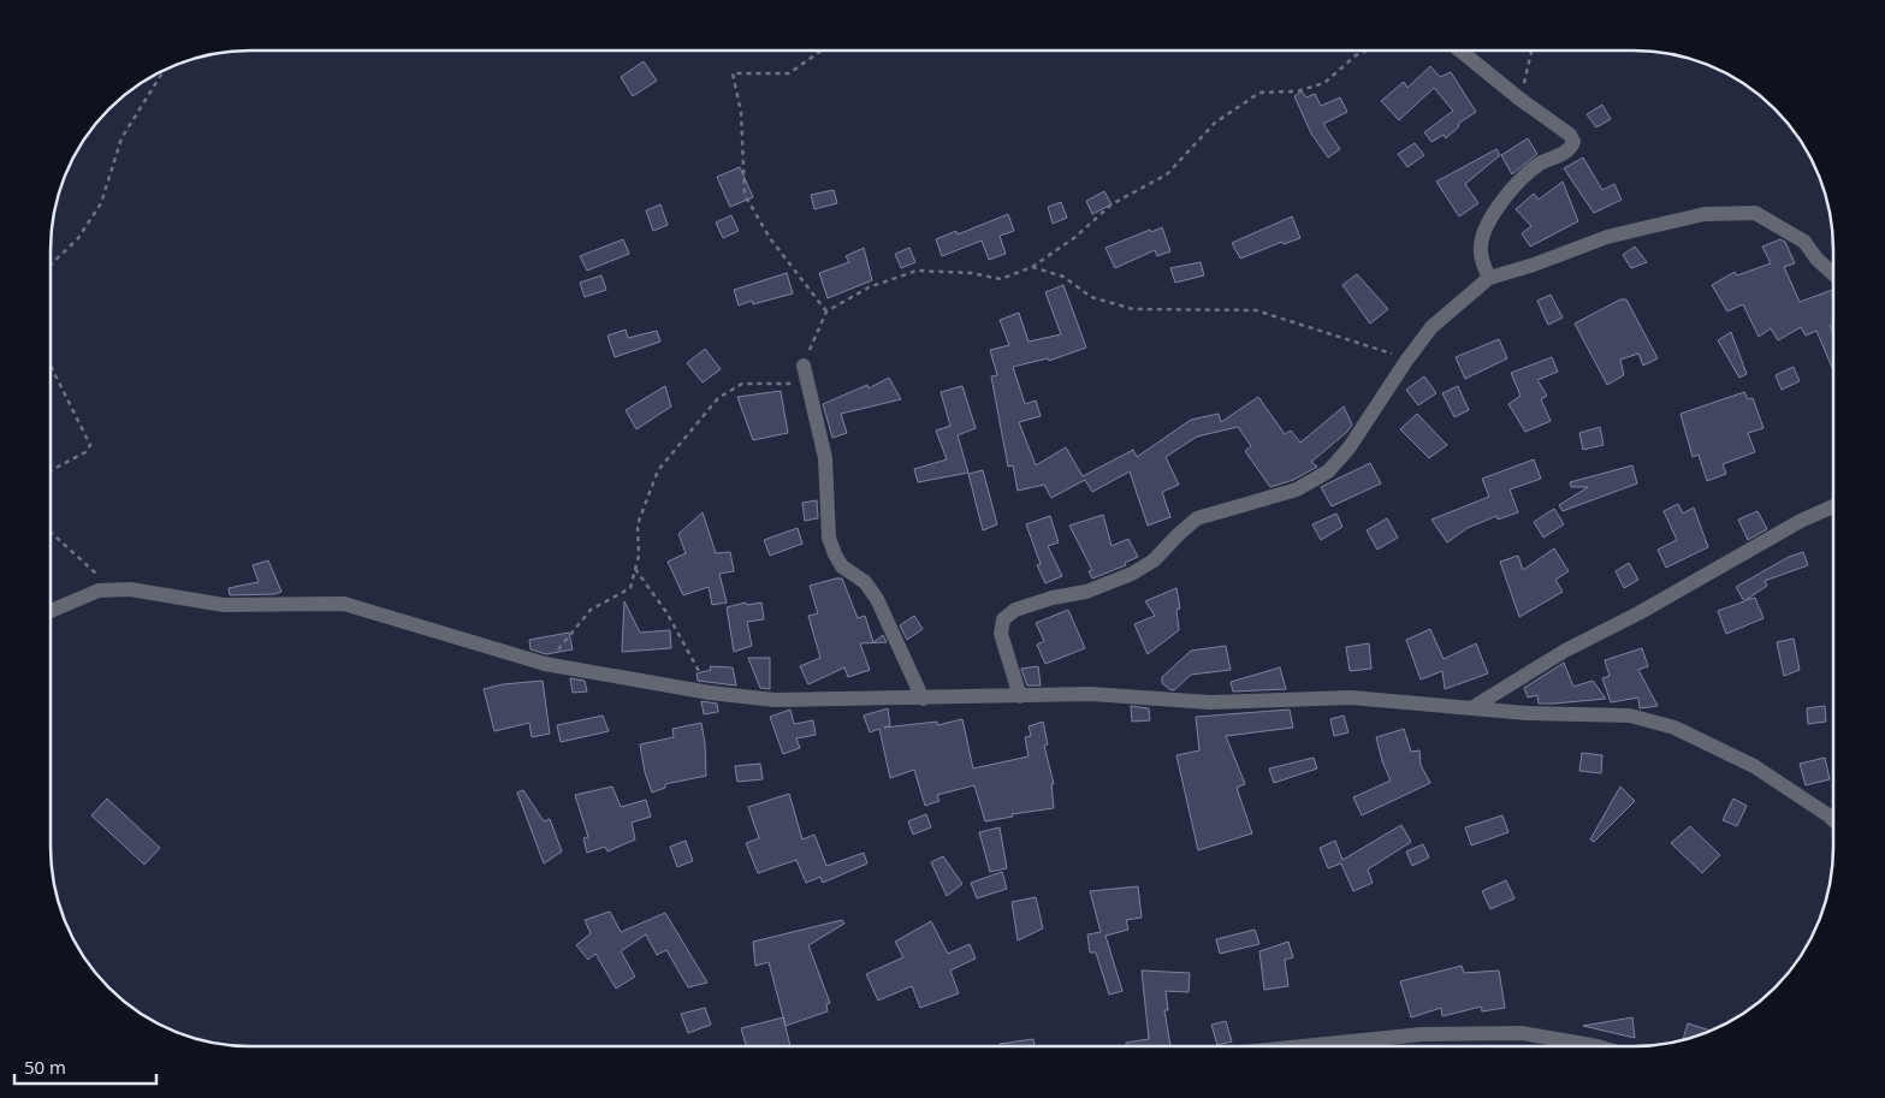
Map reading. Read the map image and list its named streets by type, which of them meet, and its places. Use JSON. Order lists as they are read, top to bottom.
{
  "scale_bar": "50 m"
}
